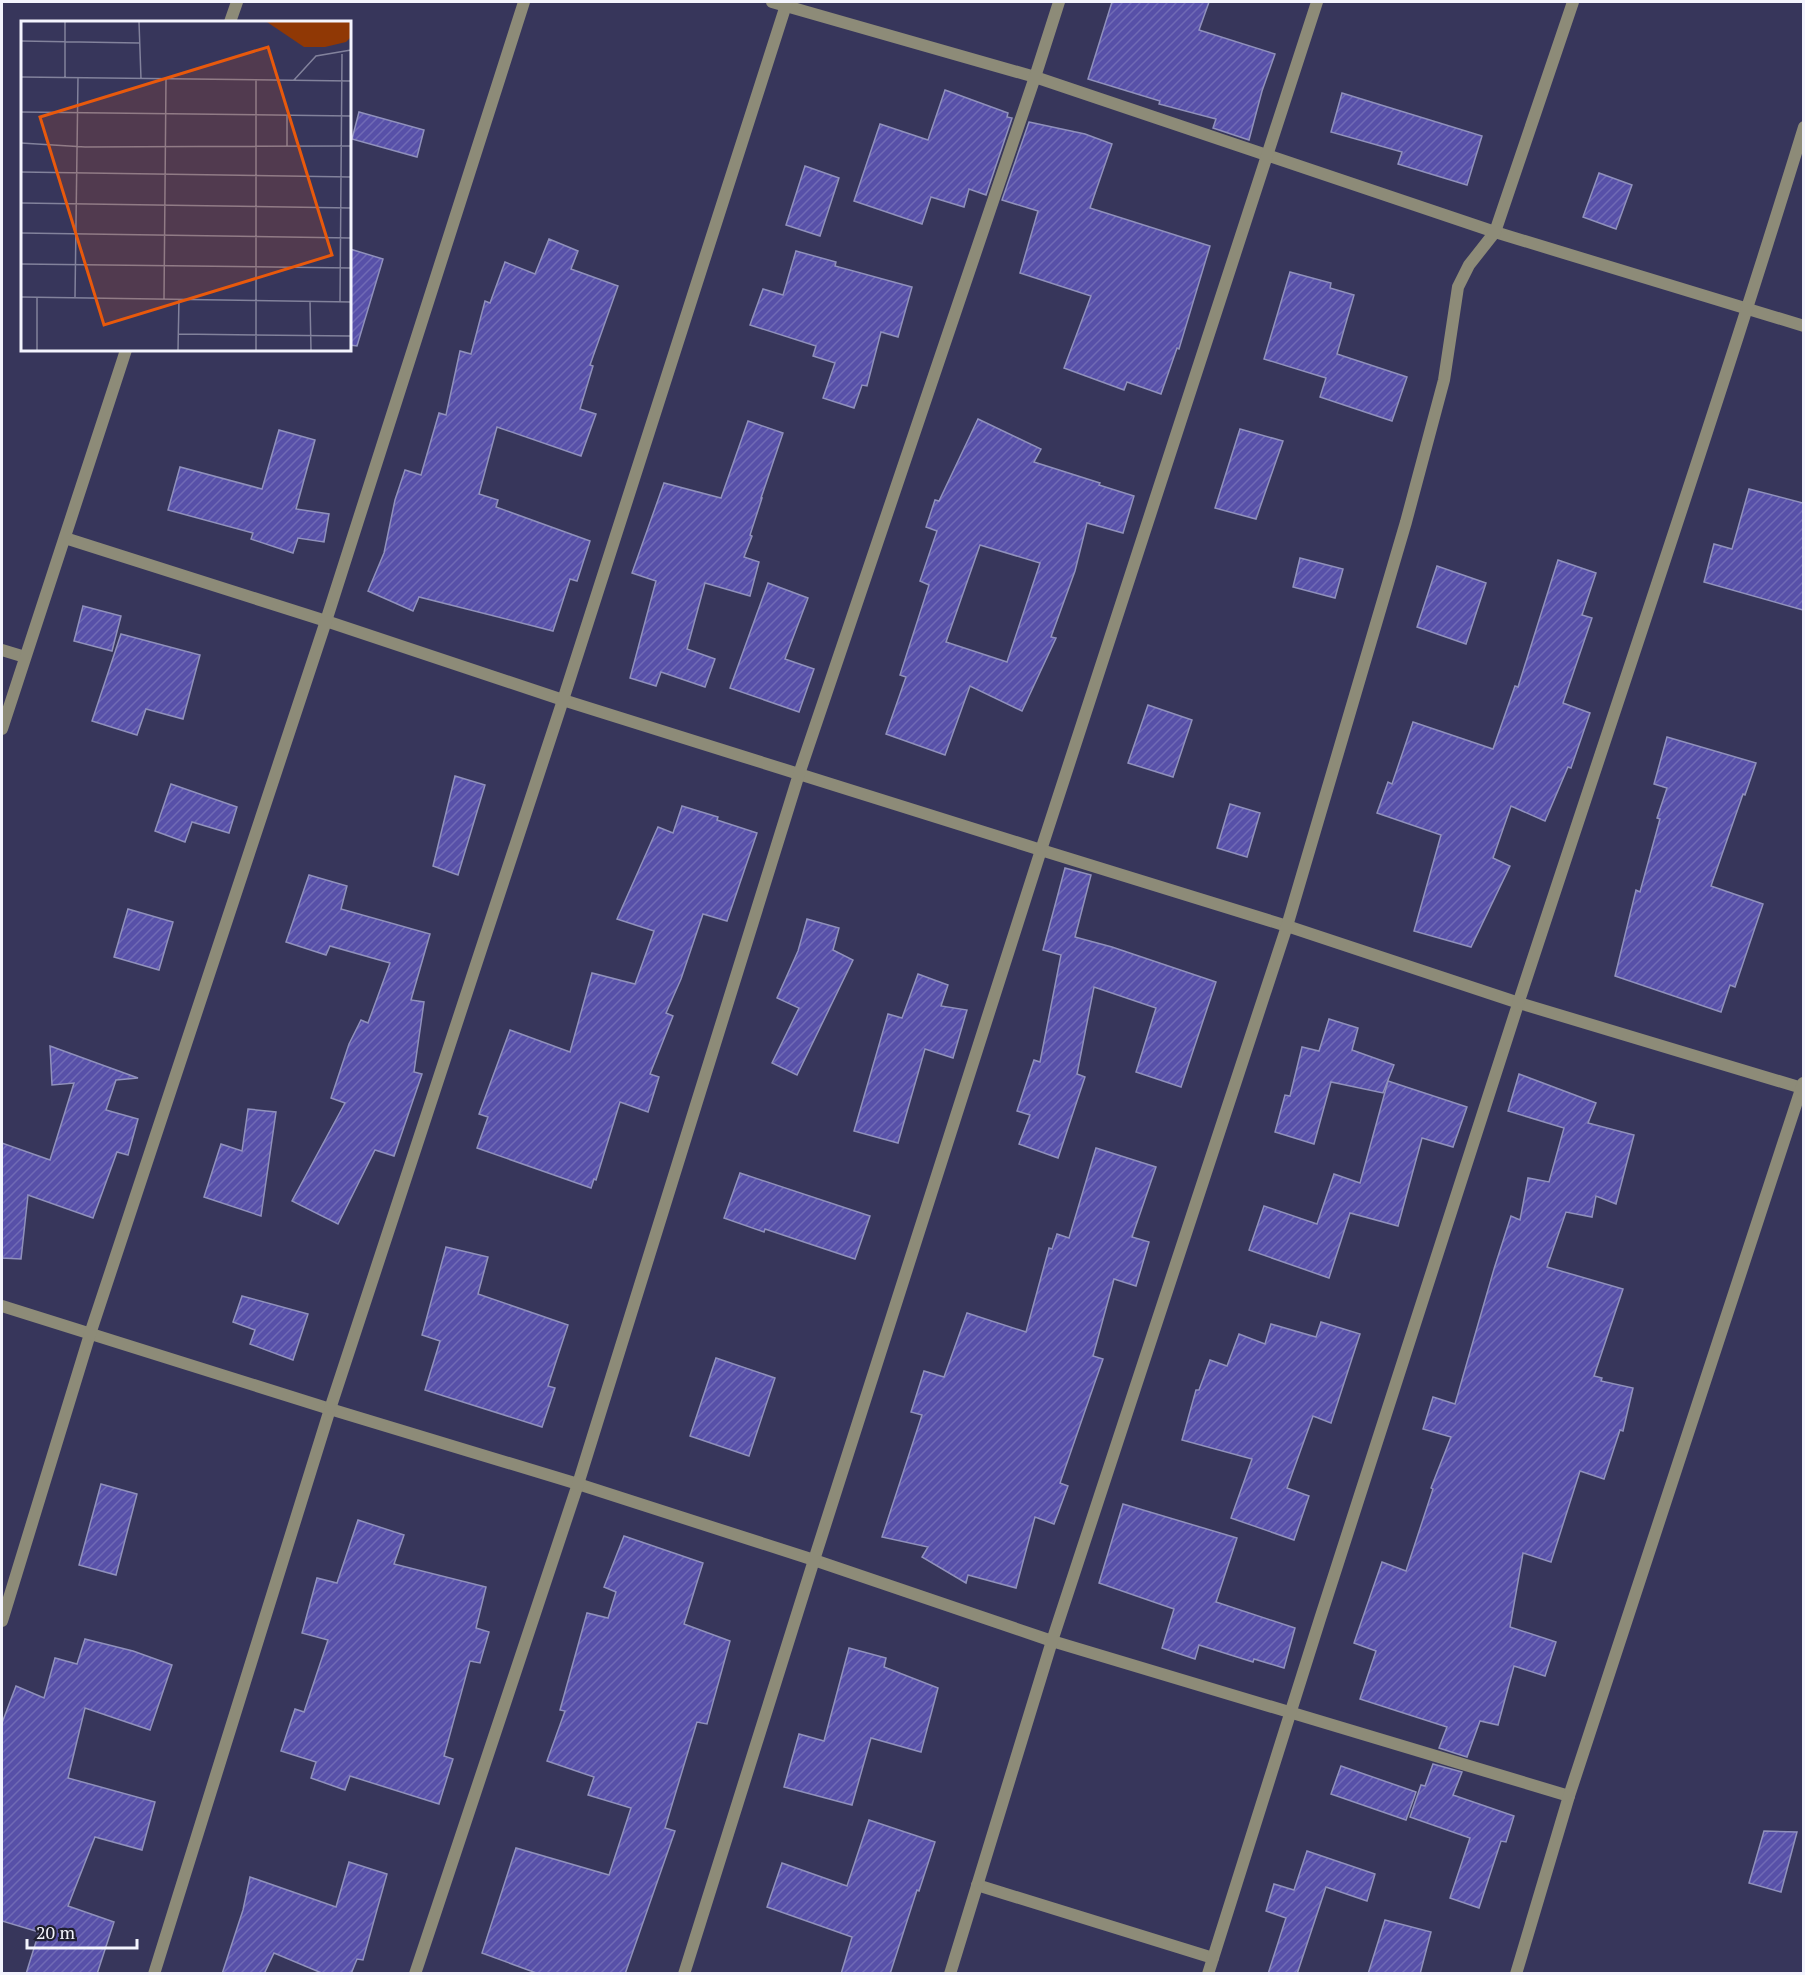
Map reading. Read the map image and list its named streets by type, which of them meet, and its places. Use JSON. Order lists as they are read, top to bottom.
{
  "scale_bar": "20 m"
}
